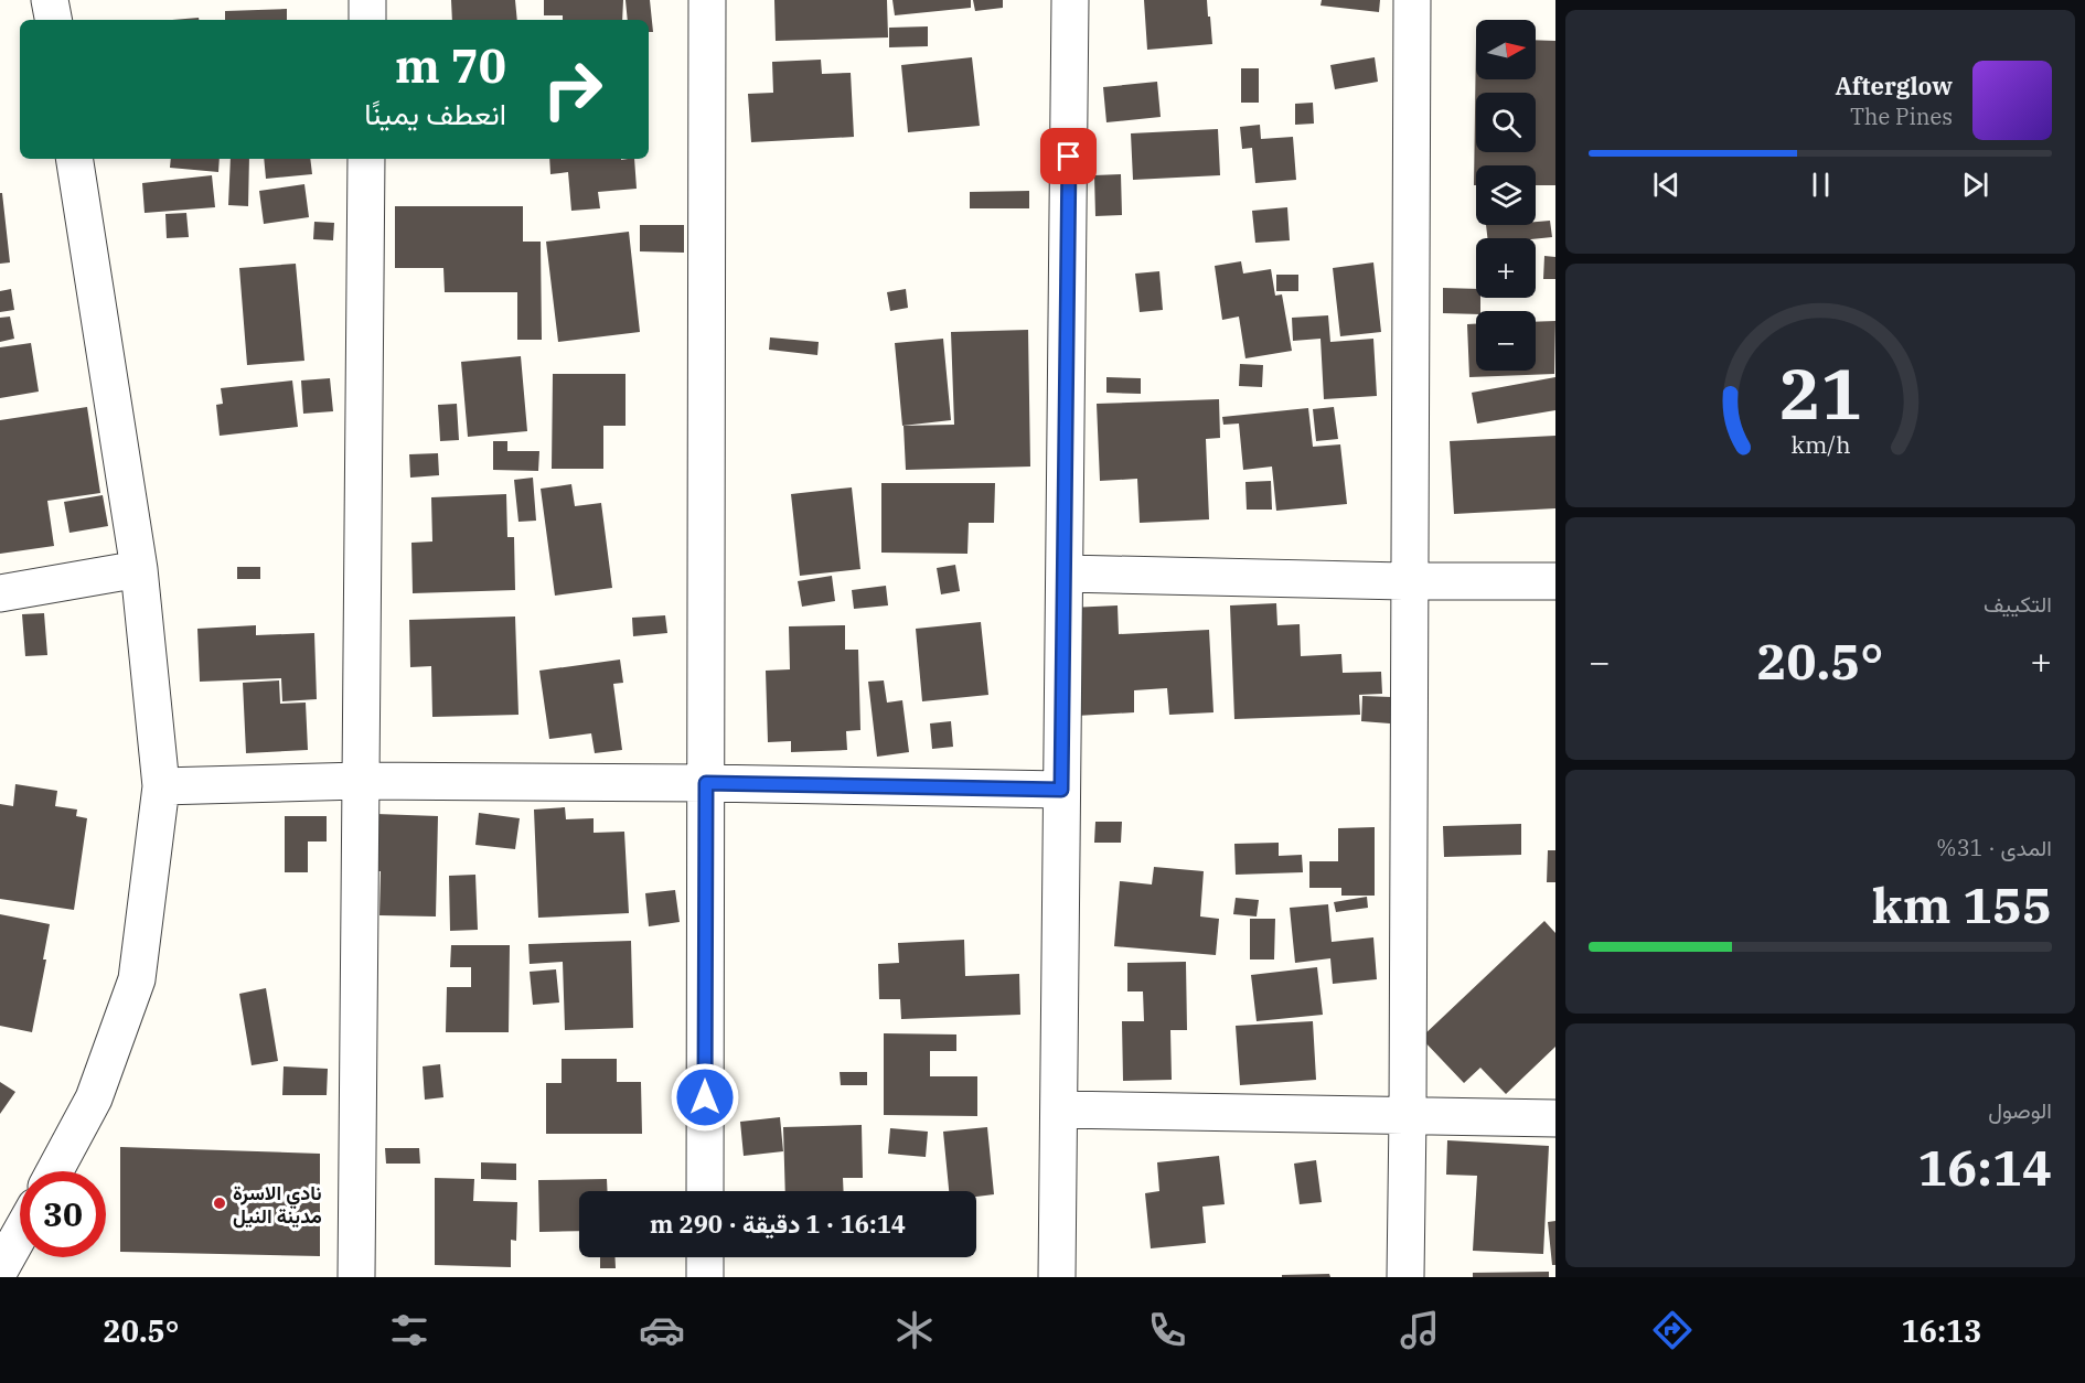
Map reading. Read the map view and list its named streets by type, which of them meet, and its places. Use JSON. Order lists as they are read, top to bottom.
{
  "places": ["نادي الاسرة مدينة النيل"],
  "north": "right",
  "page": {
    "map_buttons": ["+", "−"],
    "turn": ["70 m", "انعطف يمينًا"],
    "song": ["Afterglow", "The Pines"],
    "tile": [
      "التكييف",
      ["المدى · 31%", "155 km"],
      ["الوصول", "16:14"]
    ],
    "heat": ["−", "20.5°", "+"],
    "limit": "30",
    "trip": "16:14 · 1 دقيقة · 290 m",
    "tabs": ["16:13", "20.5°"],
    "gauge": ["21", "km/h"]
  }
}
